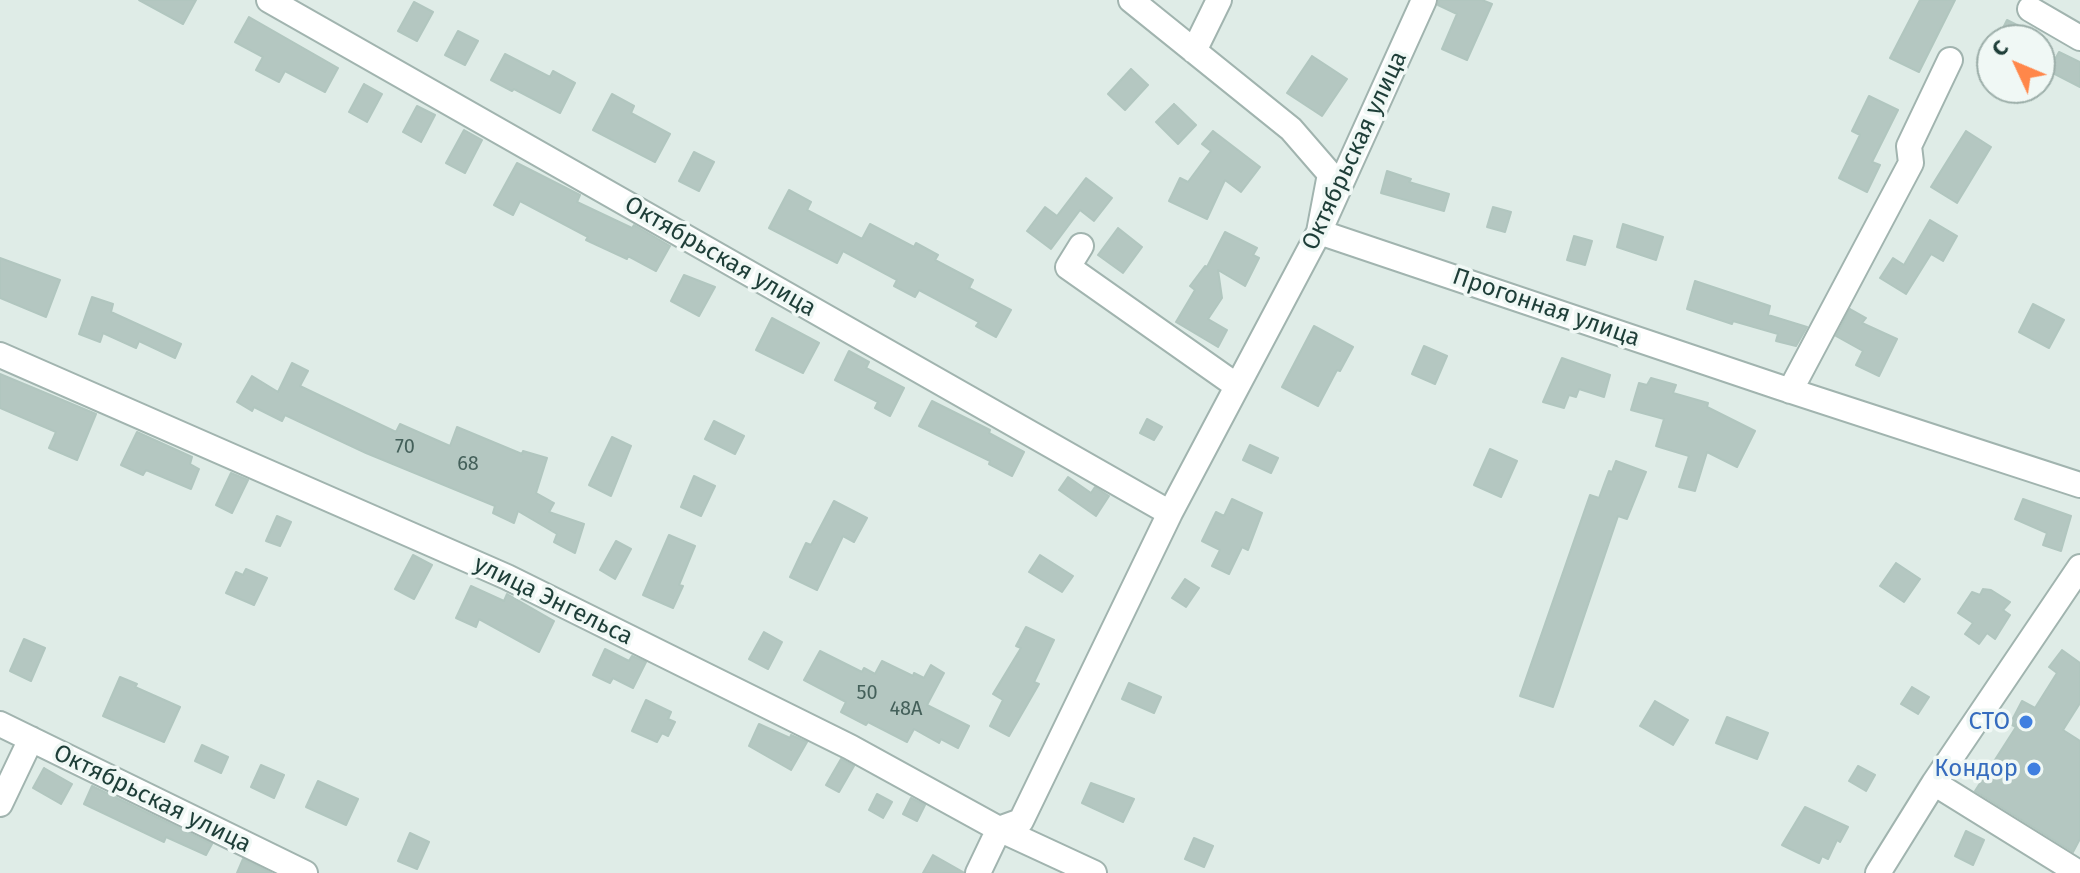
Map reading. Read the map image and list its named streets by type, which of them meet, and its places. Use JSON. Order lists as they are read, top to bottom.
{
  "streets": {
    "street": ["Октябрьская улица", "Прогонная улица", "улица Энгельса"]
  },
  "crossings": [
    ["Октябрьская улица", "Прогонная улица"],
    ["Октябрьская улица", "улица Энгельса"]
  ],
  "places": ["СТО", "Кондор"],
  "house_numbers": [
    "70",
    "68",
    "50",
    "48А"
  ],
  "north": "top left"
}
